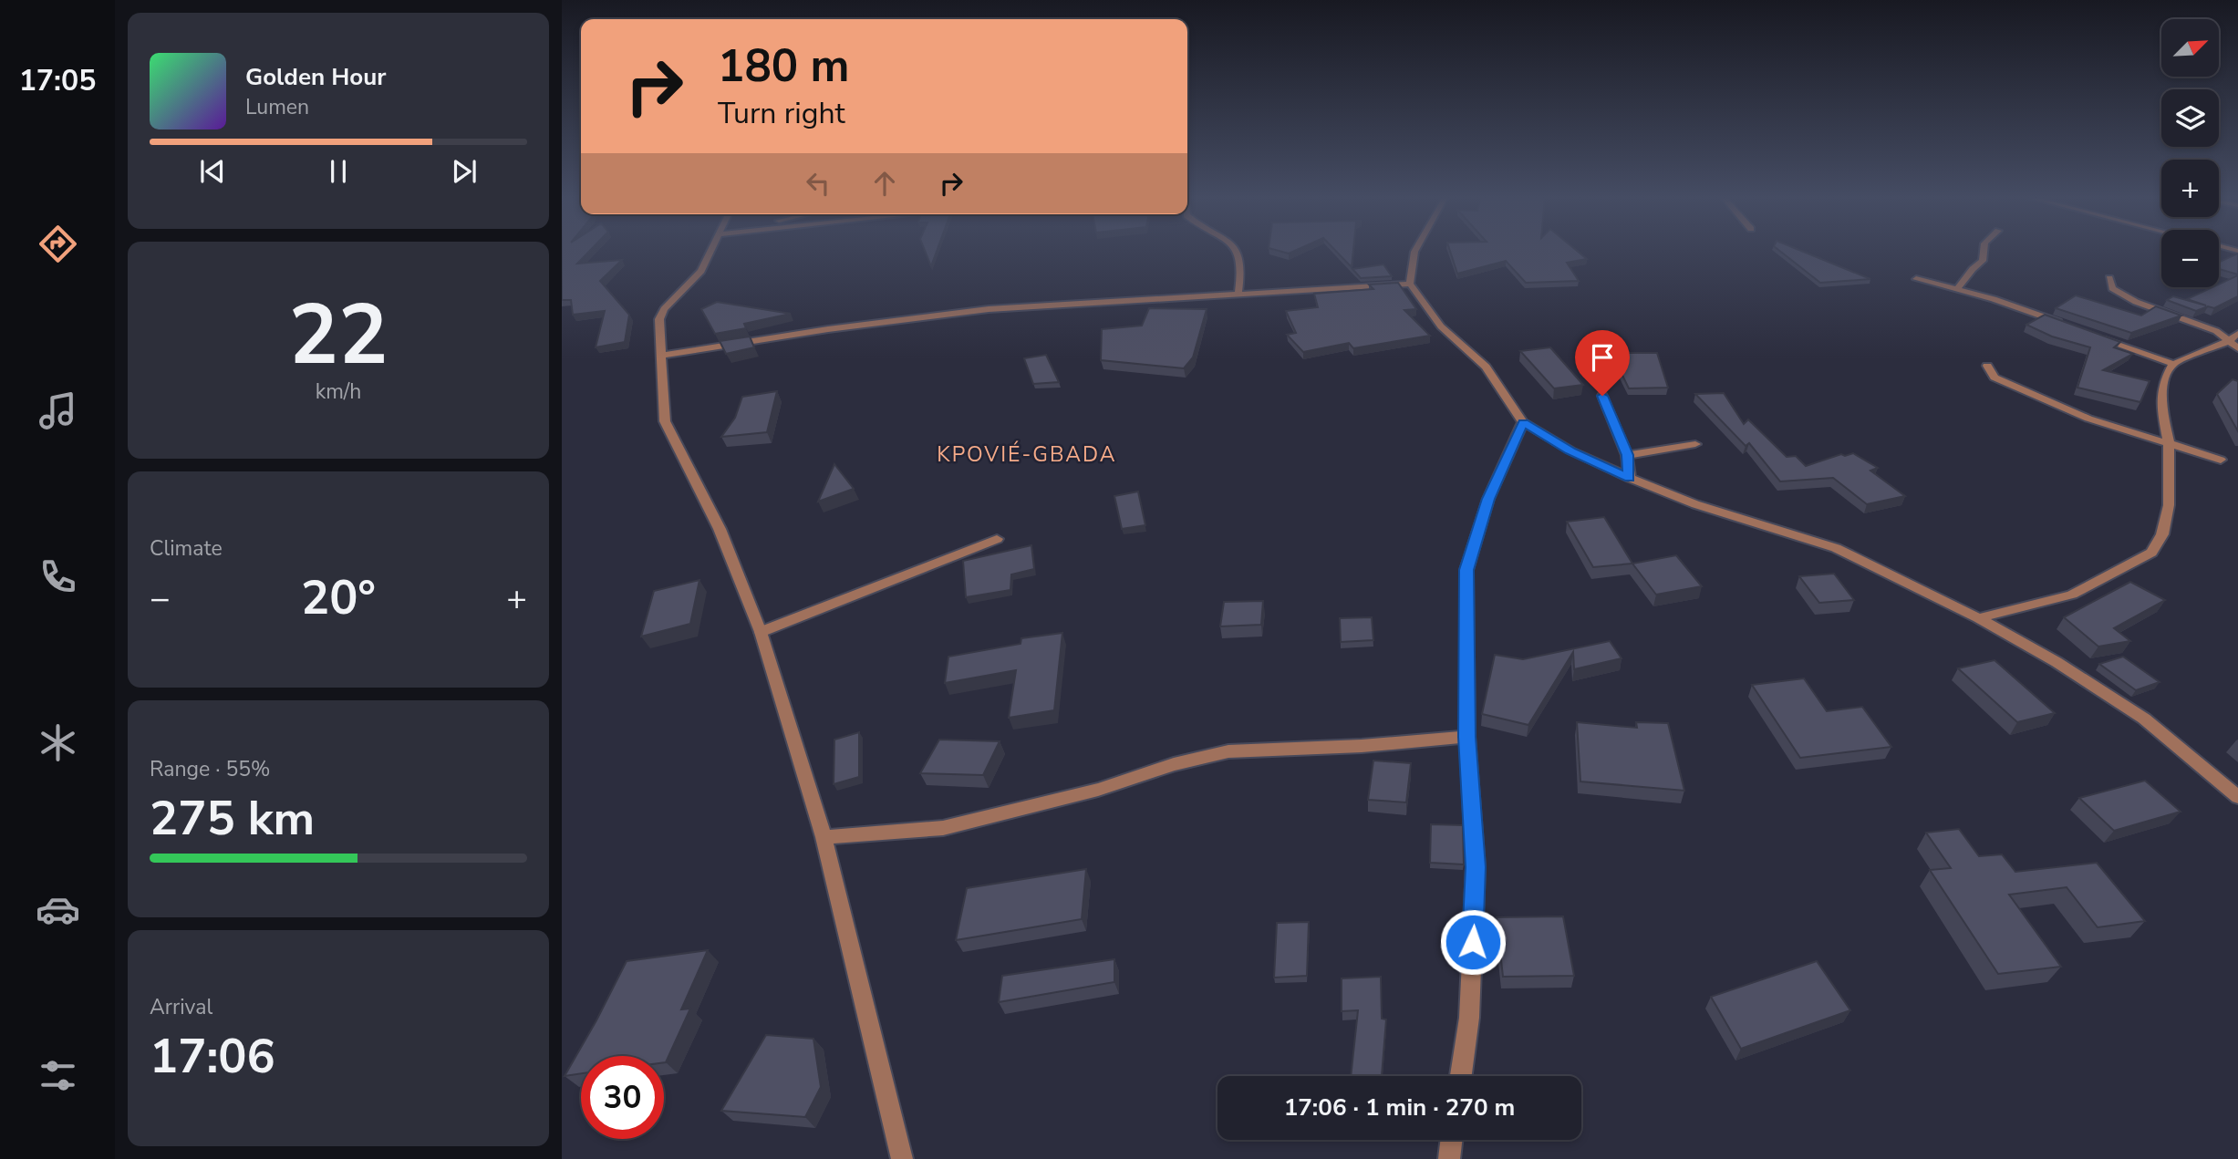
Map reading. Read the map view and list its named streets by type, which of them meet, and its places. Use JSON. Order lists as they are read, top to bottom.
{
  "districts": ["KPOVIÉ-GBADA"],
  "north": "top right",
  "page": {
    "tabs": "17:05",
    "map_buttons": ["+", "−"],
    "turn": ["180 m", "Turn right"],
    "song": ["Golden Hour", "Lumen"],
    "tile": [
      ["22", "km/h"],
      "Climate",
      ["Range · 55%", "275 km"],
      ["Arrival", "17:06"]
    ],
    "heat": ["−", "20°", "+"],
    "limit": "30",
    "trip": "17:06 · 1 min · 270 m"
  }
}
